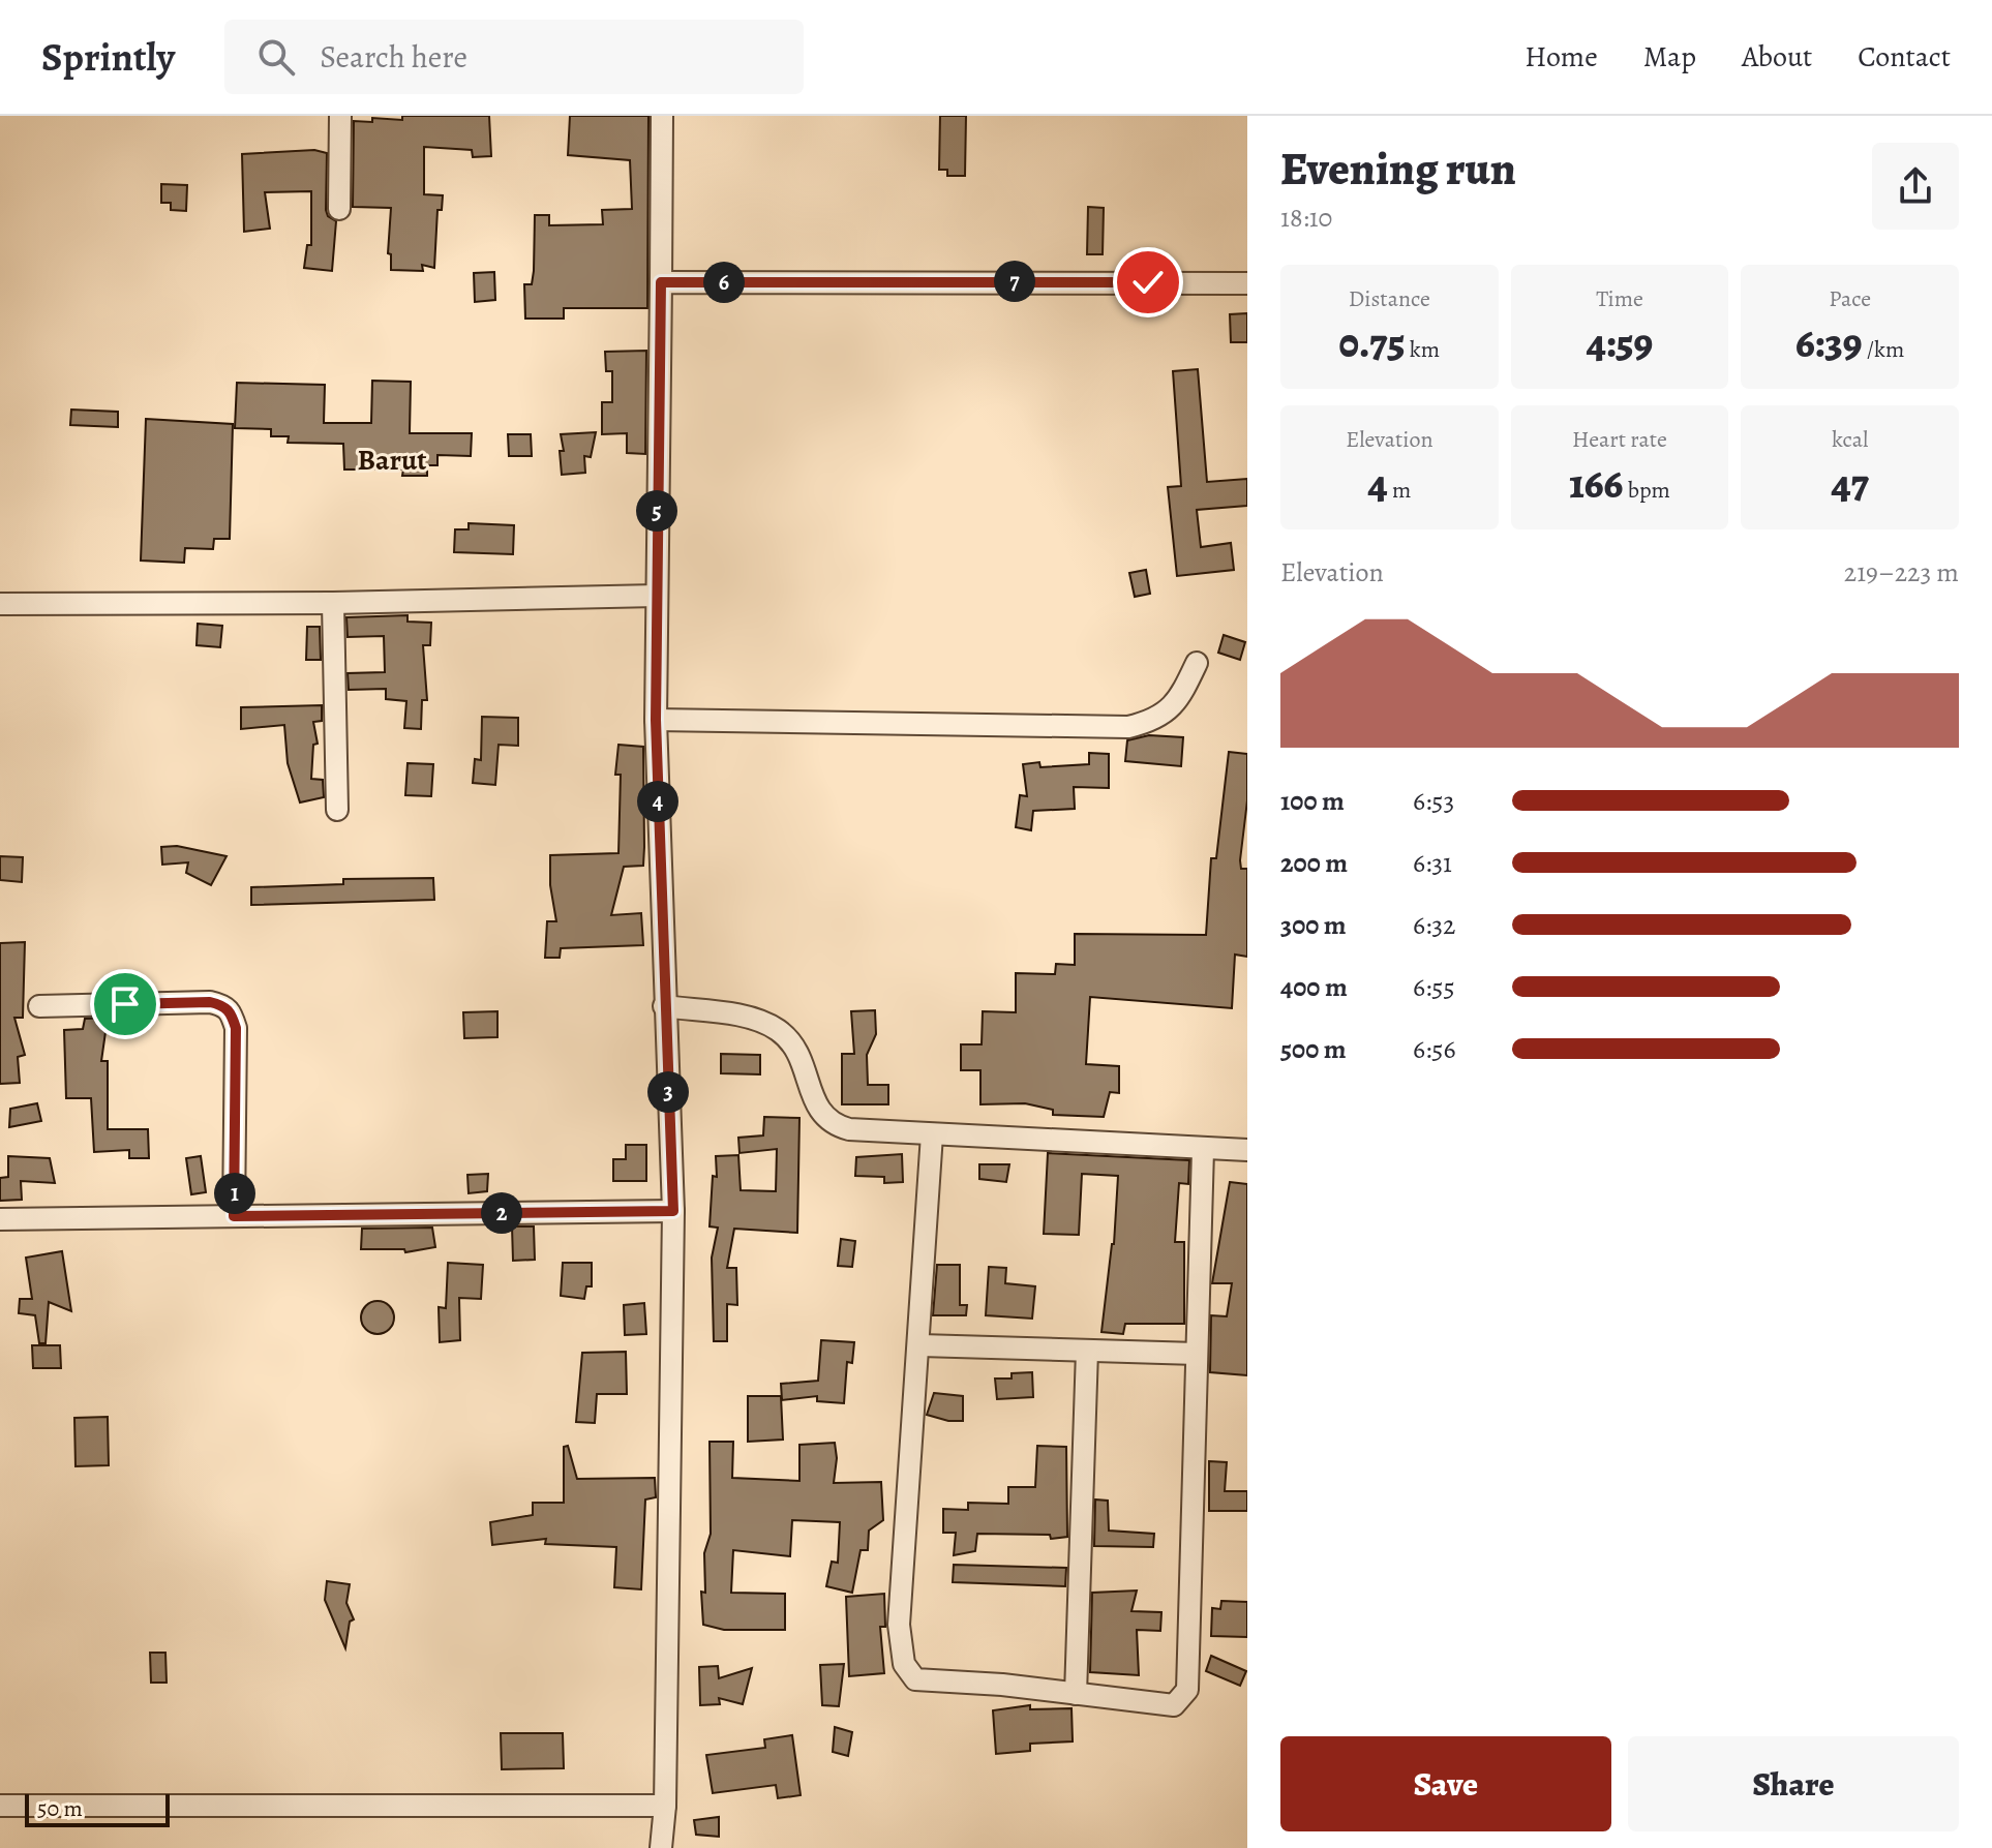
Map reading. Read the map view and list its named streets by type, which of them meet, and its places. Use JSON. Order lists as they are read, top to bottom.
{
  "districts": ["Barut"],
  "scale_bar": "50 m",
  "page": {
    "header": "Sprintly",
    "search": "Search here",
    "nav": [
      "Home",
      "Map",
      "About",
      "Contact"
    ],
    "heading": ["Evening run", "18:10"],
    "stats": [
      ["Distance", "0.75 km"],
      ["Time", "4:59"],
      ["Pace", "6:39 /km"],
      ["Elevation", "4 m"],
      ["Heart rate", "166 bpm"],
      ["kcal", "47"]
    ],
    "pins": [
      "7",
      "6",
      "5",
      "4",
      "3",
      "1",
      "2"
    ],
    "chart": ["Elevation", "219–223 m"],
    "list": [
      {
        "name": "100 m",
        "note": "6:53"
      },
      {
        "name": "200 m",
        "note": "6:31"
      },
      {
        "name": "300 m",
        "note": "6:32"
      },
      {
        "name": "400 m",
        "note": "6:55"
      },
      {
        "name": "500 m",
        "note": "6:56"
      }
    ],
    "buttons": ["Save", "Share"],
    "scale": "50 m"
  }
}
